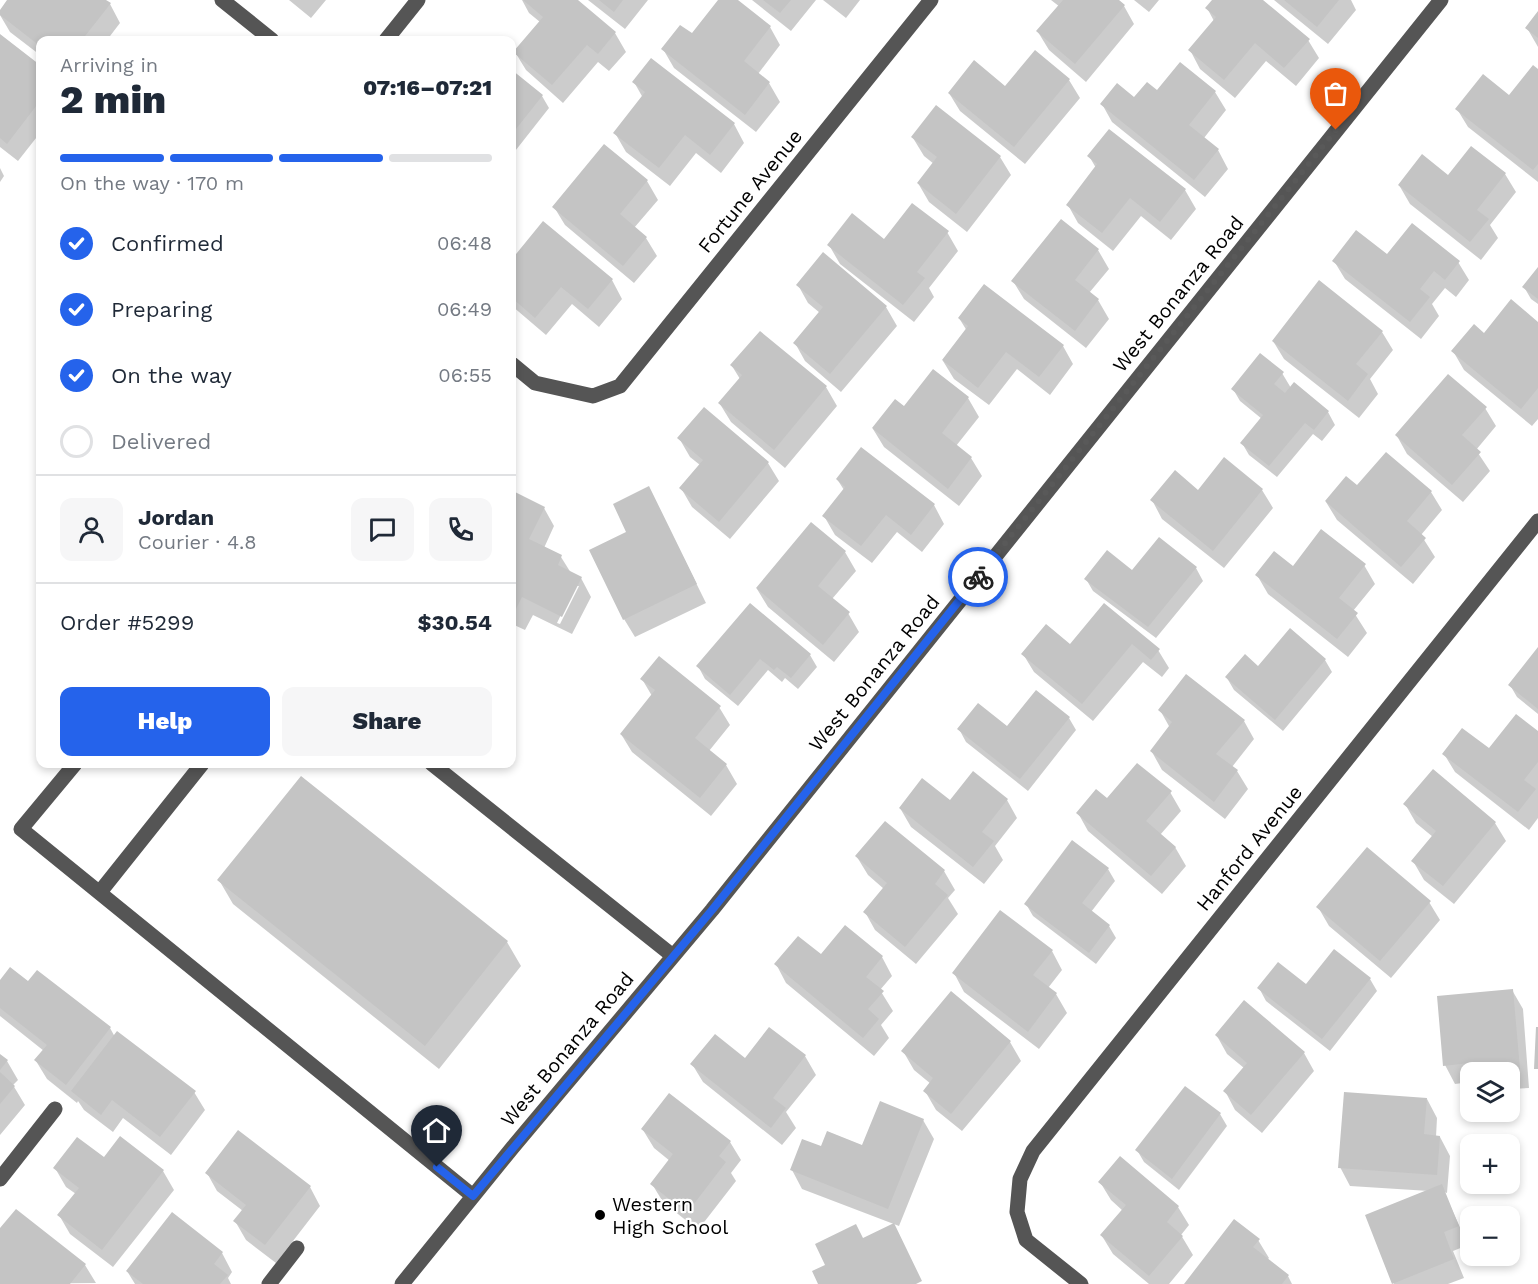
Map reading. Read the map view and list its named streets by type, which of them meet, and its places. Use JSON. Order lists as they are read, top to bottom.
{
  "streets": {
    "street": ["Fortune Avenue", "West Bonanza Road", "Hanford Avenue"]
  },
  "places": ["Western High School"],
  "page": {
    "heading": ["2 min", "Arriving in", "07:16–07:21"],
    "panel": [
      "Jordan",
      "Courier · 4.8",
      "Order #5299",
      "$30.54"
    ],
    "bar": "On the way · 170 m",
    "list": [
      ["Confirmed", "06:48"],
      ["Preparing", "06:49"],
      ["On the way", "06:55"],
      "Delivered"
    ],
    "buttons": ["Help", "Share"],
    "map_buttons": ["+", "−"]
  }
}
